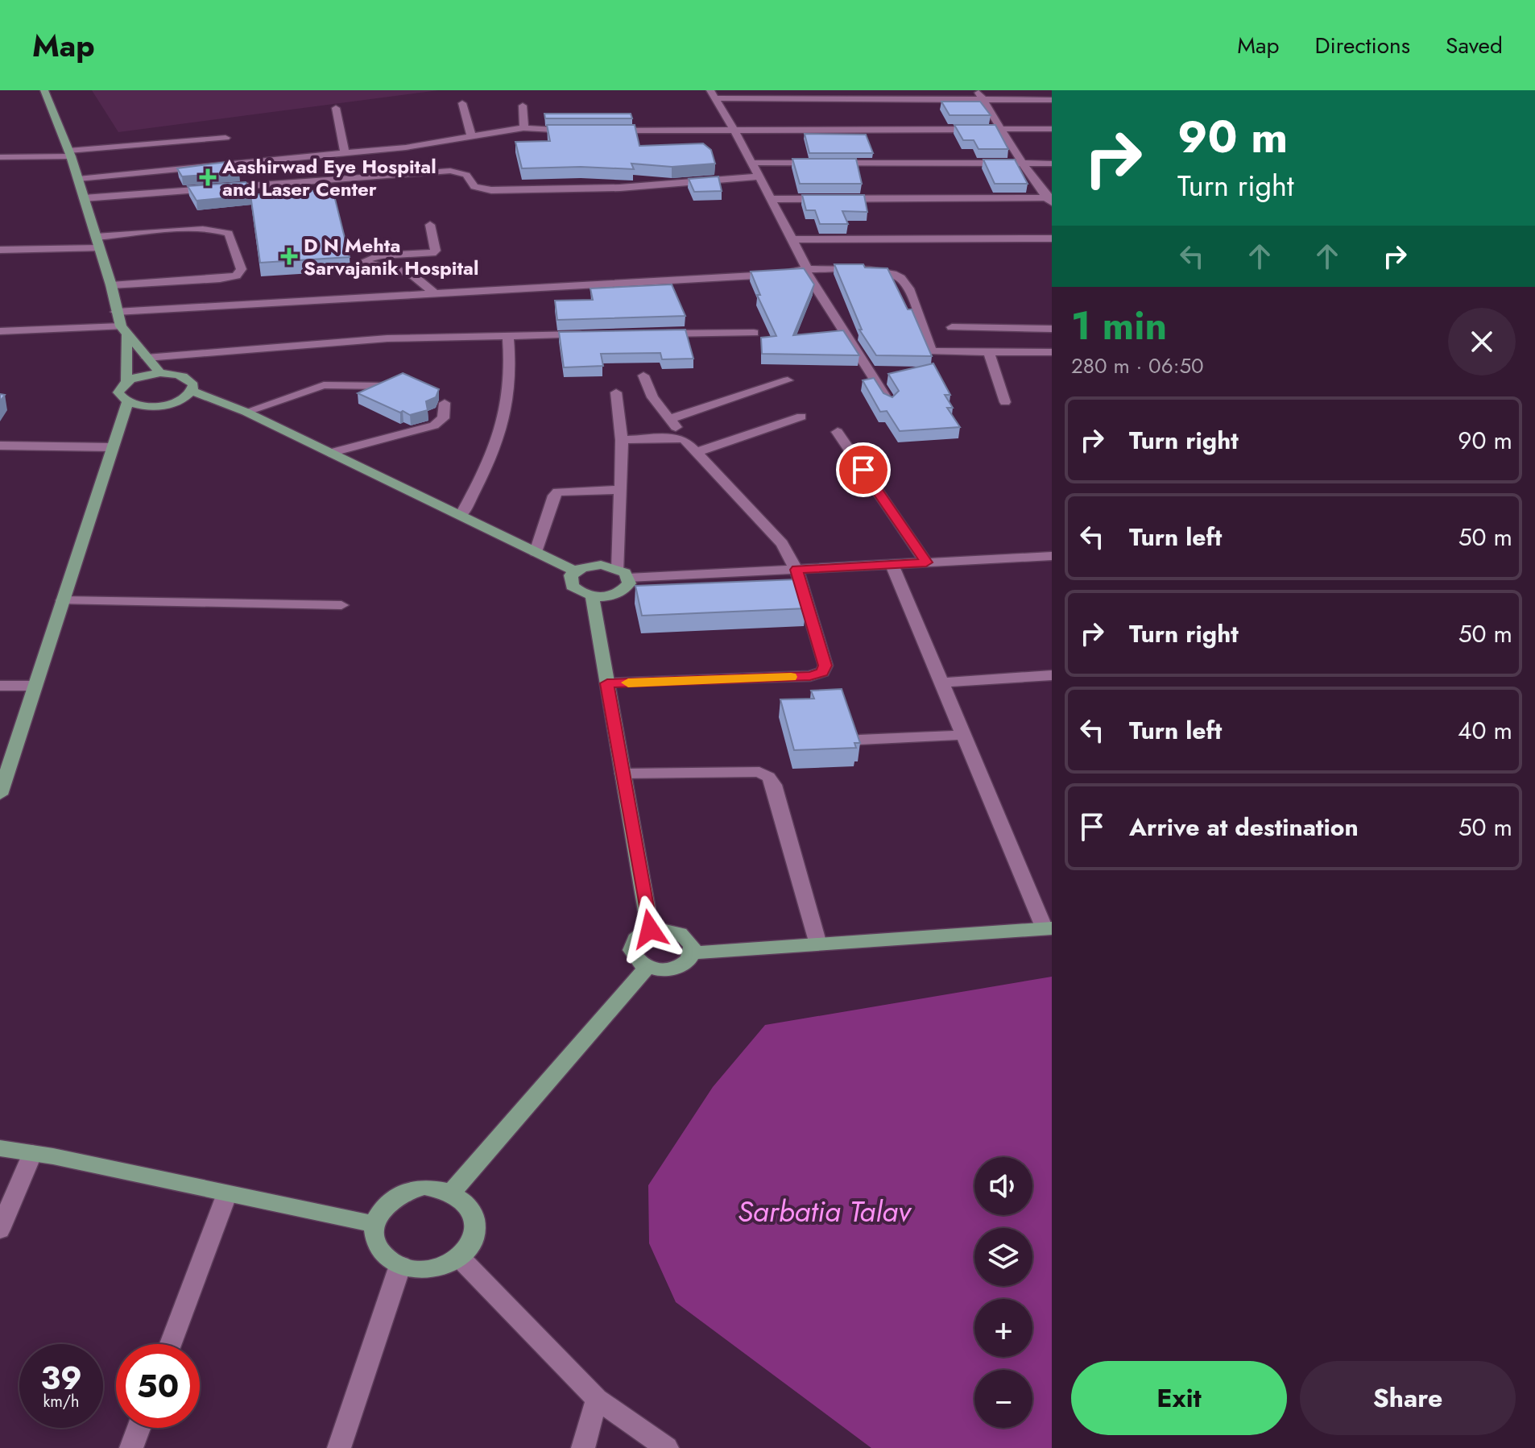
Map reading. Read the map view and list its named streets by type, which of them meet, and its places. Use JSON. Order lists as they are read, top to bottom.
{
  "water": ["Sarbatia Talav"],
  "places": {
    "health": ["Aashirwad Eye Hospital and Laser Center", "D N Mehta Sarvajanik Hospital"]
  },
  "page": {
    "header": "Map",
    "nav": ["Map", "Directions", "Saved"],
    "turn": ["90 m", "Turn right"],
    "heading": ["1 min", "280 m · 06:50"],
    "list": [
      {
        "name": "Turn right",
        "value": "90 m"
      },
      {
        "name": "Turn left",
        "value": "50 m"
      },
      {
        "name": "Turn right",
        "value": "50 m"
      },
      {
        "name": "Turn left",
        "value": "40 m"
      },
      {
        "name": "Arrive at destination",
        "value": "50 m"
      }
    ],
    "map_buttons": ["+", "−"],
    "speed": "39 km/h",
    "limit": "50",
    "buttons": ["Exit", "Share"]
  }
}
